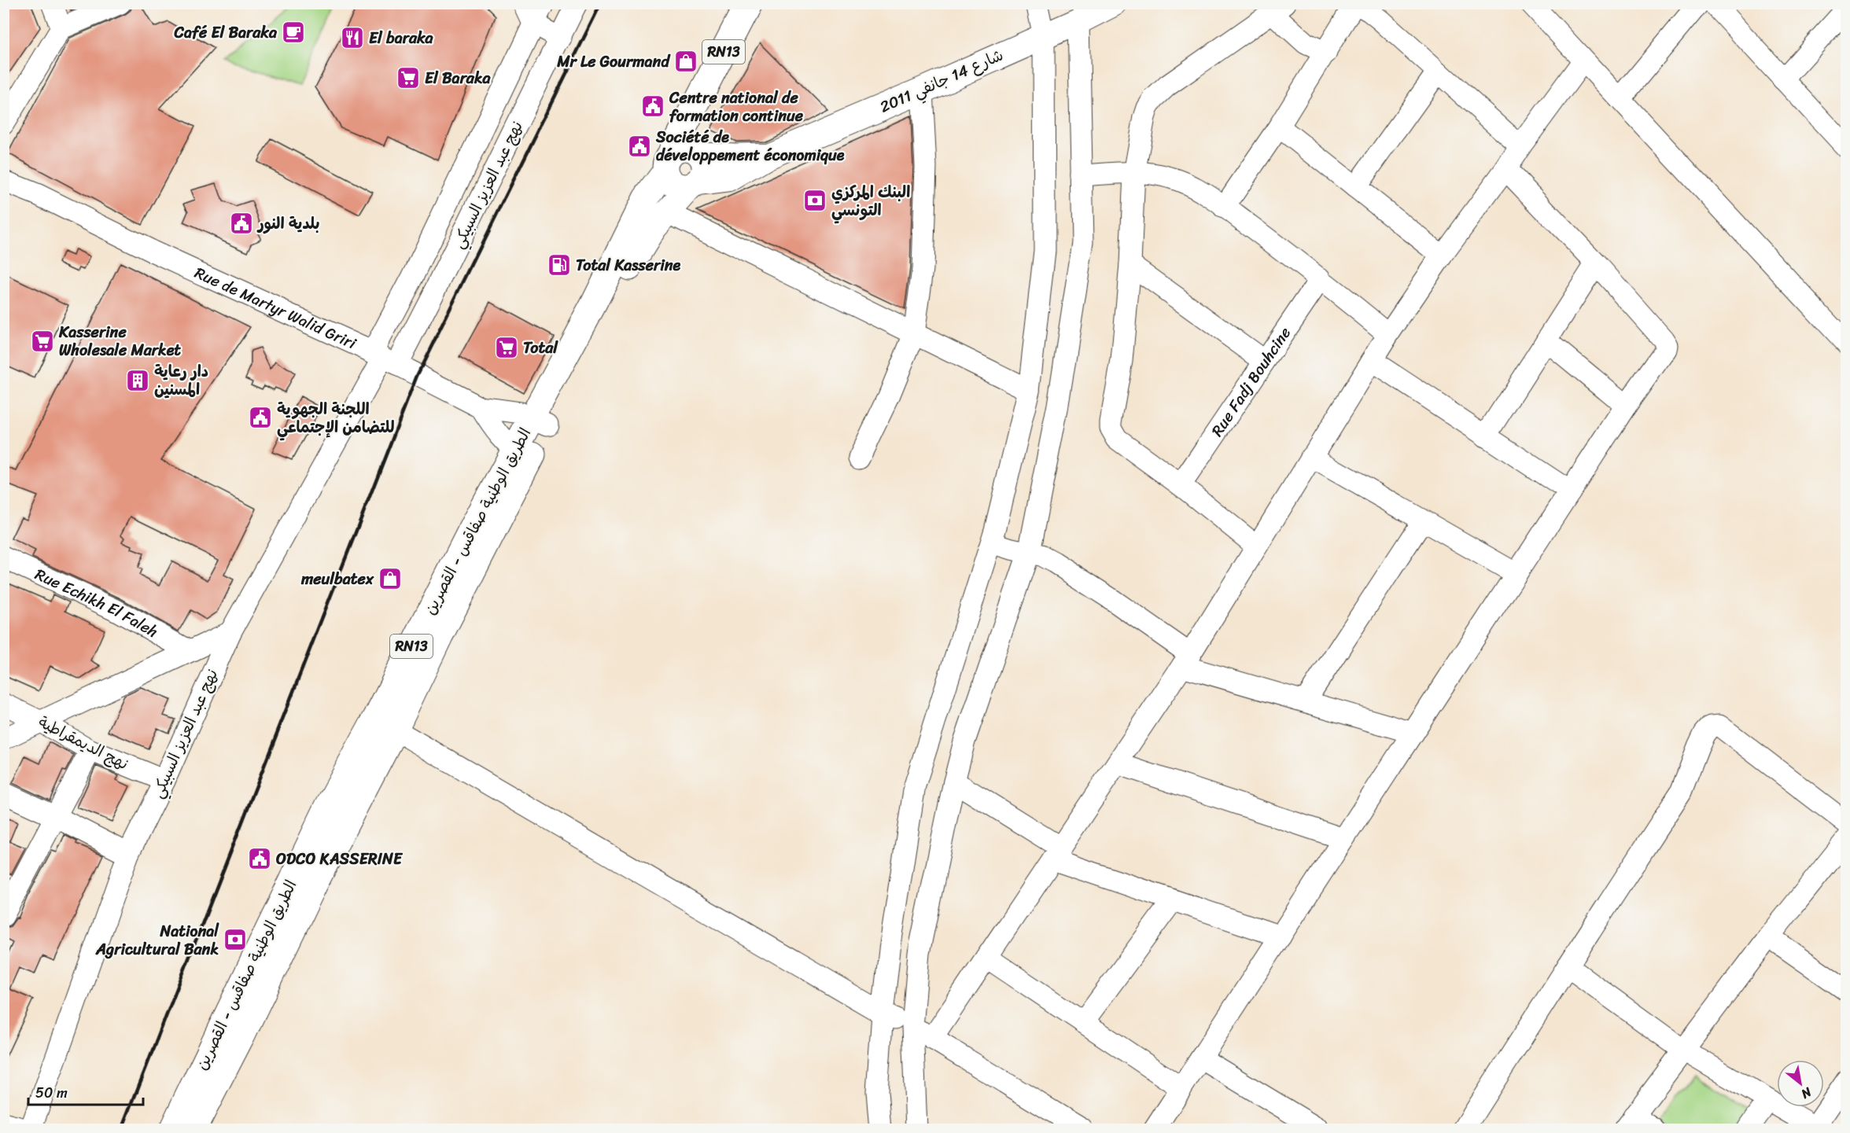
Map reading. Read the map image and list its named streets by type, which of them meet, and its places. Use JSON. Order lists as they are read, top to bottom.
{
  "streets": {
    "main road": ["RN13", "شارع 14 جانفي 2011", "الطريق الوطنية صفاقس - القصرين"],
    "street": [
      "نهج عبد العزيز السبيكي",
      "Rue de Martyr Walid Griri",
      "Rue Fadj Bouhcine",
      "Rue Echikh El Faleh",
      "نهج الديمقراطية"
    ]
  },
  "crossings": [
    ["RN13", "شارع 14 جانفي 2011"],
    ["RN13", "الطريق الوطنية صفاقس - القصرين"],
    ["شارع 14 جانفي 2011", "الطريق الوطنية صفاقس - القصرين"],
    ["نهج عبد العزيز السبيكي", "Rue de Martyr Walid Griri"],
    ["نهج عبد العزيز السبيكي", "نهج الديمقراطية"],
    ["Rue de Martyr Walid Griri", "الطريق الوطنية صفاقس - القصرين"]
  ],
  "places": {
    "cafe": ["Café El Baraka"],
    "restaurant": ["El baraka"],
    "shop": ["Mr Le Gourmand", "meulbatex"],
    "supermarket": ["El Baraka", "Kasserine Wholesale Market", "Total"],
    "public building": [
      "Centre national de formation continue",
      "Société de développement économique",
      "بلدية النور",
      "اللجنة الجهوية للتضامن الإجتماعي",
      "ODCO KASSERINE"
    ],
    "bank": ["البنك المركزي التونسي", "National Agricultural Bank"],
    "fuel station": ["Total Kasserine"],
    "building": ["دار رعاية المسنين"]
  },
  "scale_bar": "50 m",
  "north": "bottom right"
}
